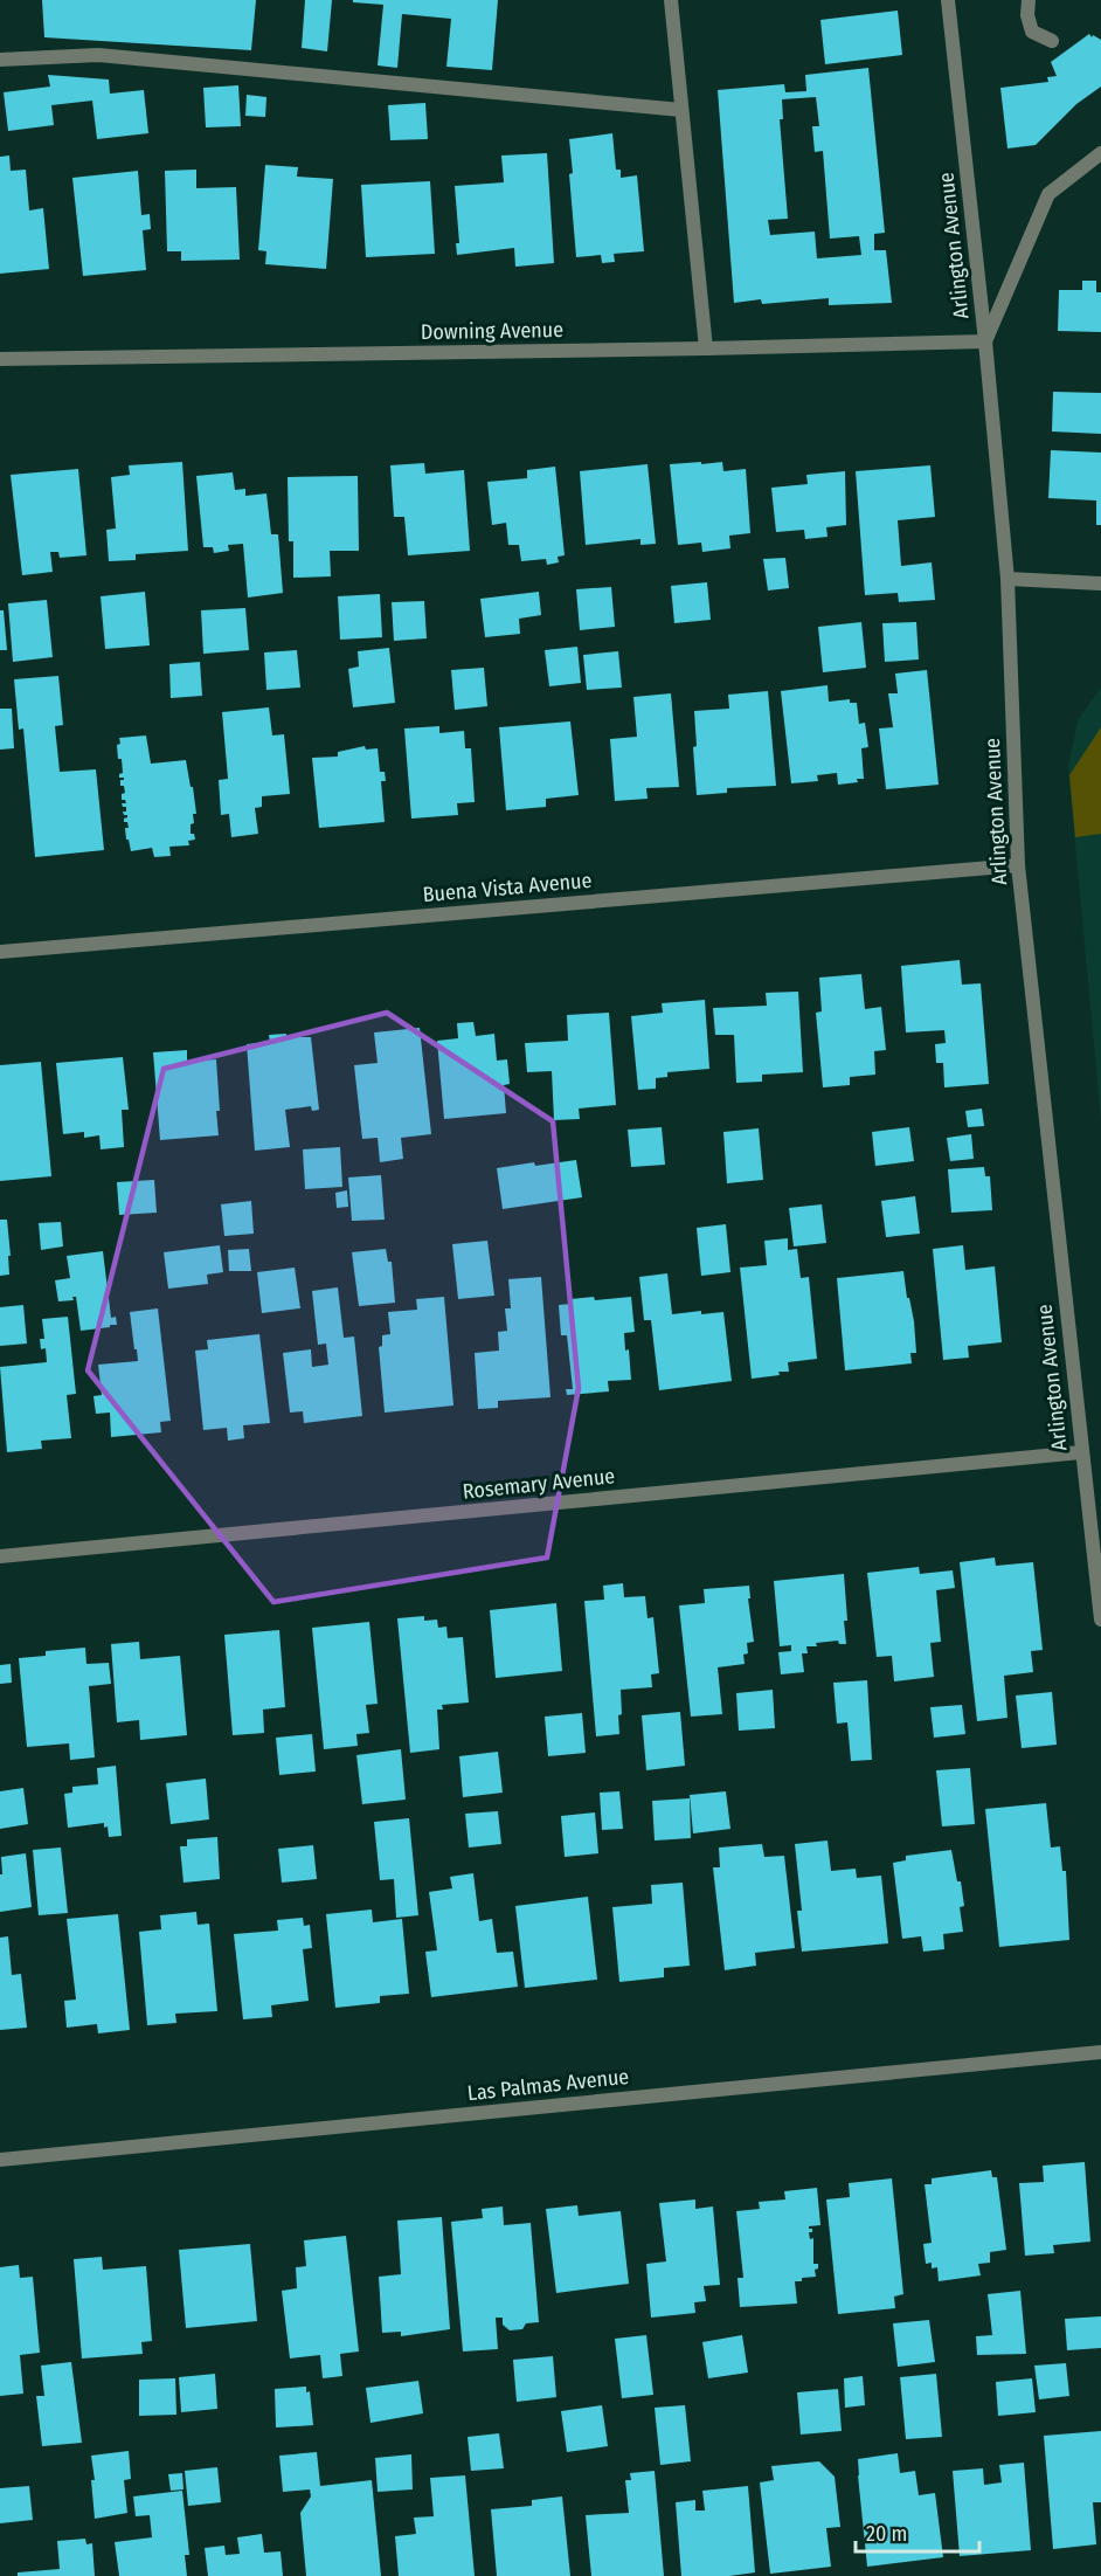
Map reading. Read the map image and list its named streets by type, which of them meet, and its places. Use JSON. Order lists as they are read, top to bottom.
{
  "streets": {
    "street": [
      "Arlington Avenue",
      "Downing Avenue",
      "Buena Vista Avenue",
      "Rosemary Avenue",
      "Las Palmas Avenue"
    ]
  },
  "crossings": [
    ["Arlington Avenue", "Downing Avenue"],
    ["Arlington Avenue", "Buena Vista Avenue"],
    ["Arlington Avenue", "Rosemary Avenue"]
  ],
  "scale_bar": "20 m"
}
